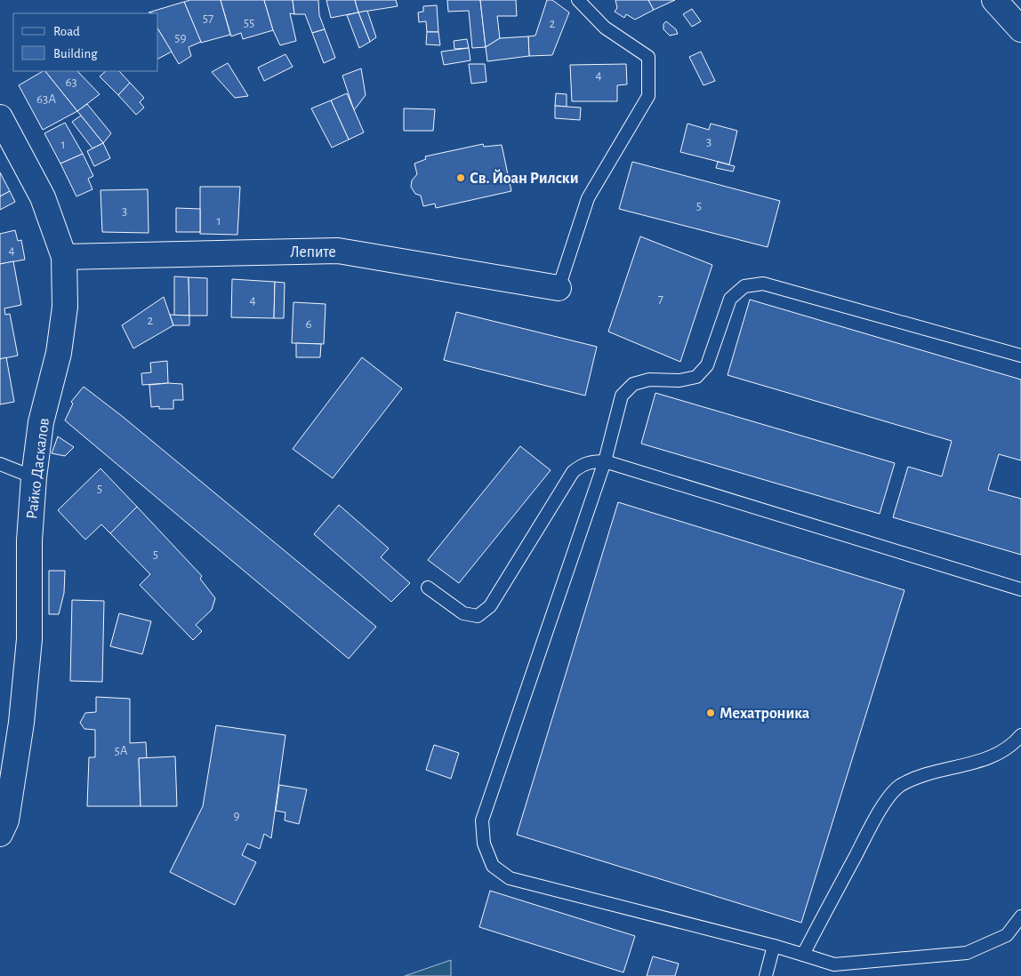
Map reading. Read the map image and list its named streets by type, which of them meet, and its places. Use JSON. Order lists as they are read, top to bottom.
{
  "streets": {
    "street": ["Лепите", "Райко Даскалов"]
  },
  "crossings": [
    ["Лепите", "Райко Даскалов"]
  ],
  "places": ["Св. Йоан Рилски", "Мехатроника"],
  "house_numbers": [
    "57",
    "55",
    "2",
    "59",
    "4",
    "63",
    "63А",
    "3",
    "1",
    "5",
    "3",
    "1",
    "4",
    "7",
    "4",
    "2",
    "6",
    "5",
    "5",
    "5А",
    "9"
  ],
  "legend": ["Road", "Building"]
}
